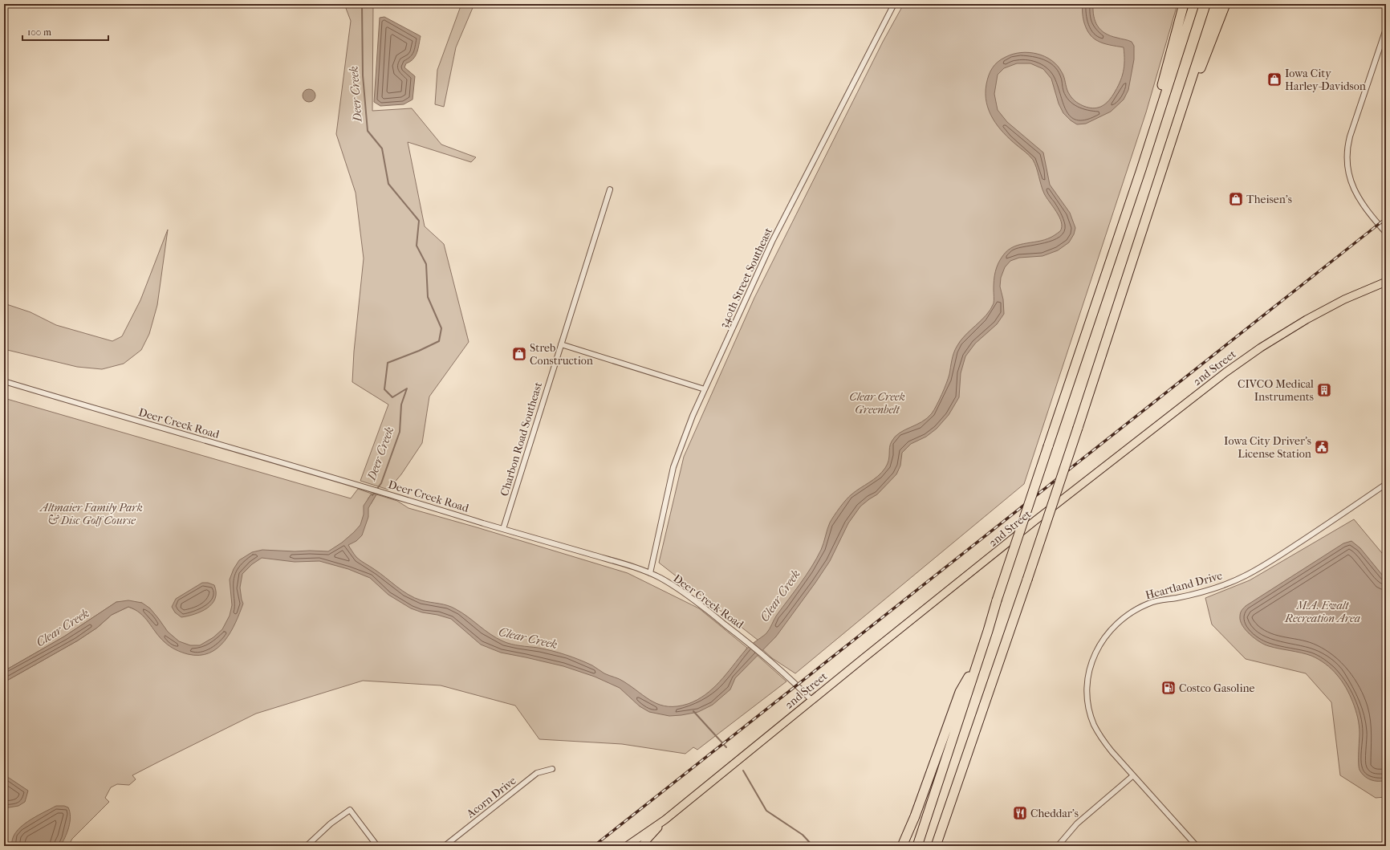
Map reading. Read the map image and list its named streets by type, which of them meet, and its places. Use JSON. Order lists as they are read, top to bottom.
{
  "streets": {
    "main road": ["2nd Street"],
    "street": [
      "340th Street Southeast",
      "Deer Creek Road",
      "Charbon Road Southeast",
      "Heartland Drive",
      "Acorn Drive"
    ]
  },
  "crossings": [
    ["340th Street Southeast", "Deer Creek Road"],
    ["2nd Street", "Deer Creek Road"],
    ["Deer Creek Road", "Charbon Road Southeast"]
  ],
  "water": ["Deer Creek", "Clear Creek"],
  "parks": ["Clear Creek Greenbelt", "Altmaier Family Park & Disc Golf Course", "M.A. Ewalt Recreation Area"],
  "places": {
    "shop": ["Iowa City Harley-Davidson", "Theisen's", "Streb Construction"],
    "building": ["CIVCO Medical Instruments"],
    "public building": ["Iowa City Driver's License Station"],
    "fuel station": ["Costco Gasoline"],
    "restaurant": ["Cheddar's"]
  },
  "scale_bar": "100 m"
}
